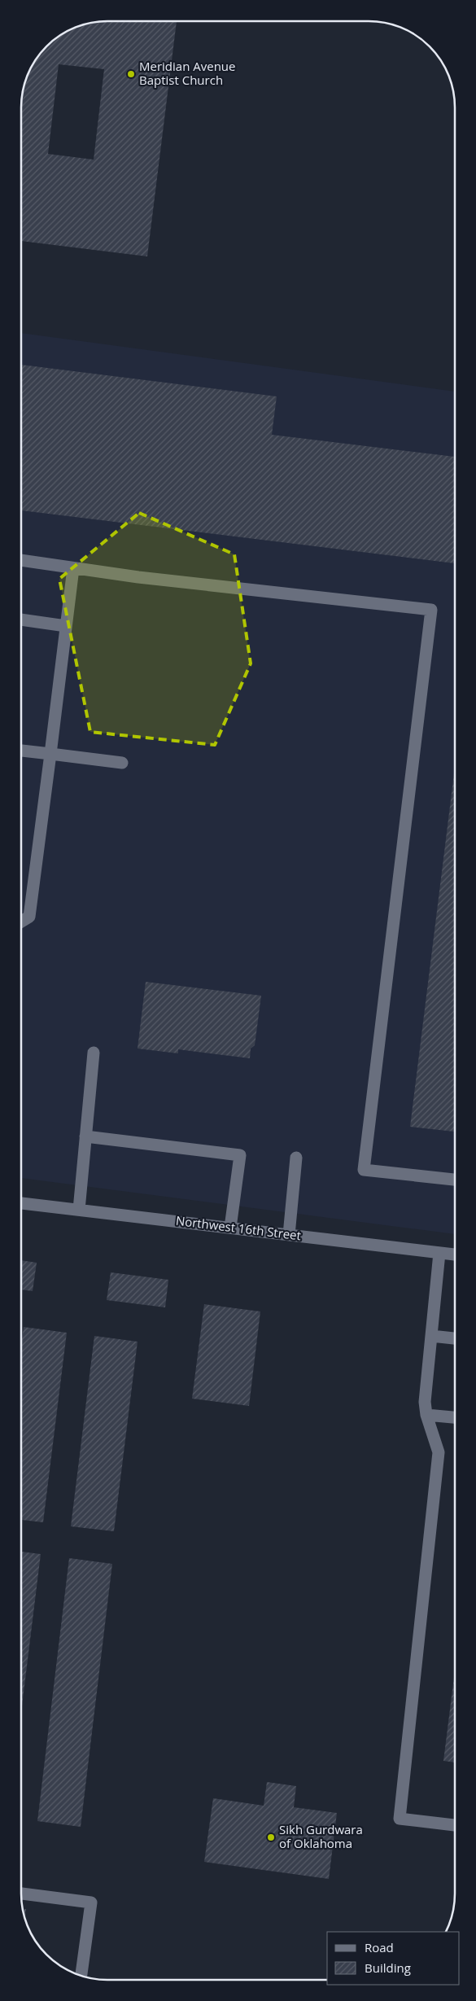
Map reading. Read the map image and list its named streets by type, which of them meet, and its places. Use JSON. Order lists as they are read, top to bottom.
{
  "streets": {
    "street": ["Northwest 16th Street"]
  },
  "places": ["Meridian Avenue Baptist Church", "Sikh Gurdwara of Oklahoma"],
  "legend": ["Road", "Building"]
}
